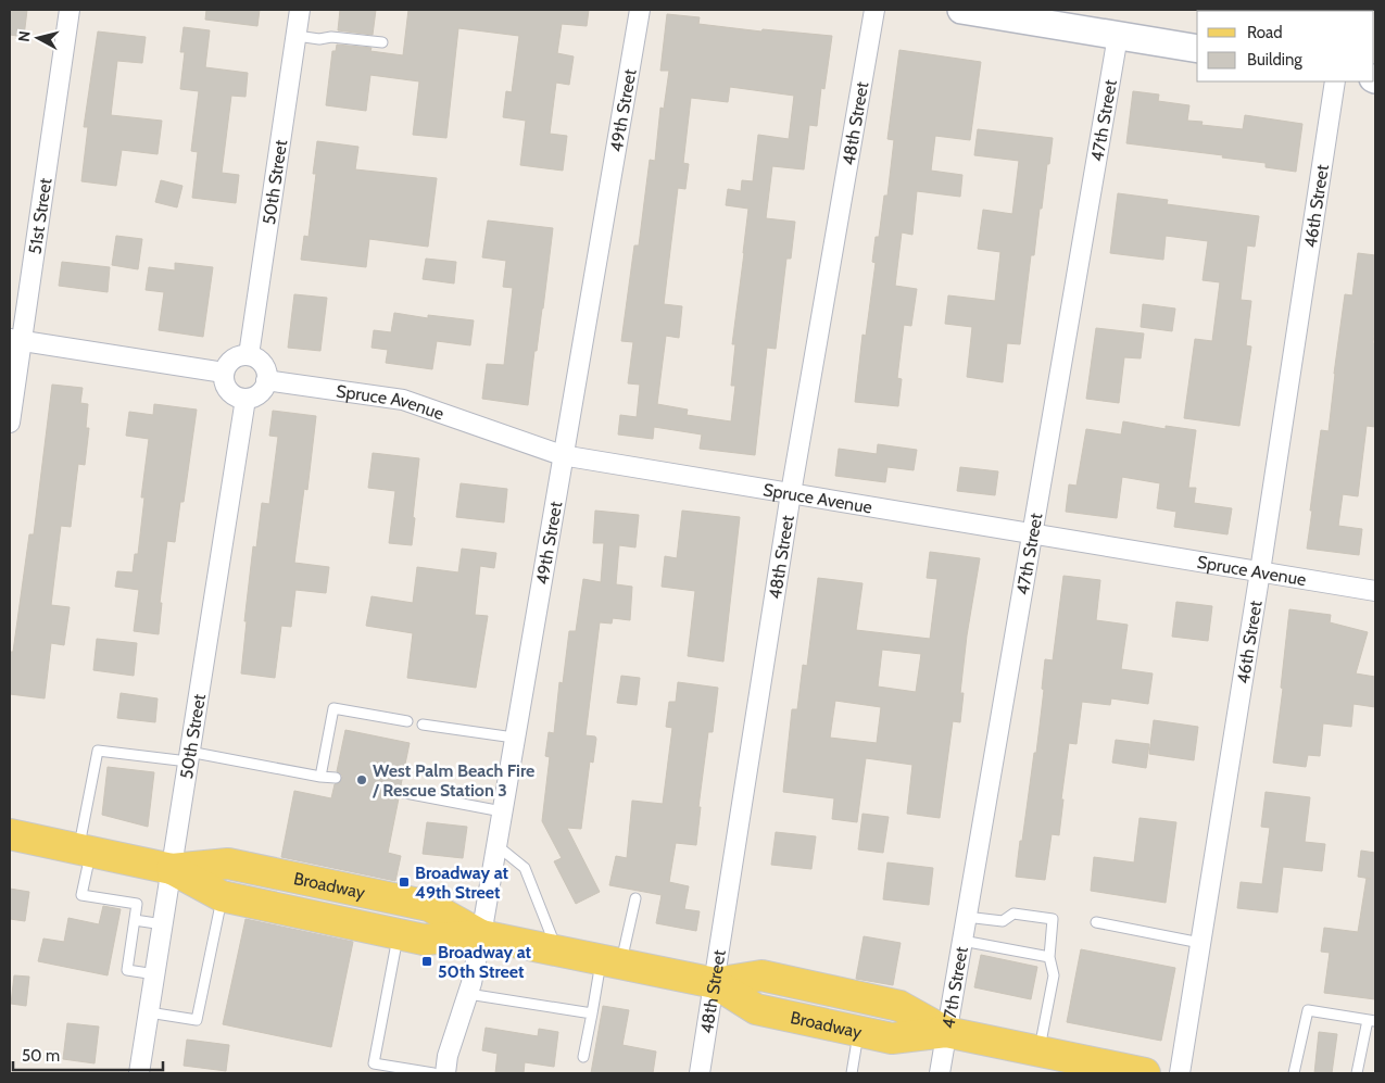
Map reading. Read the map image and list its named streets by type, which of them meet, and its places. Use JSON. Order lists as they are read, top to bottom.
{
  "streets": {
    "main road": ["Broadway"],
    "street": [
      "49th Street",
      "47th Street",
      "48th Street",
      "50th Street",
      "46th Street",
      "51st Street",
      "Spruce Avenue"
    ]
  },
  "crossings": [
    ["49th Street", "Spruce Avenue"],
    ["49th Street", "Broadway"],
    ["47th Street", "Spruce Avenue"],
    ["47th Street", "Broadway"],
    ["48th Street", "Spruce Avenue"],
    ["48th Street", "Broadway"],
    ["50th Street", "Spruce Avenue"],
    ["50th Street", "Broadway"],
    ["46th Street", "Spruce Avenue"]
  ],
  "places": {
    "other": ["West Palm Beach Fire / Rescue Station 3"],
    "transit": ["Broadway at 49th Street", "Broadway at 50th Street"]
  },
  "legend": ["Road", "Building"],
  "scale_bar": "50 m",
  "north": "left"
}
